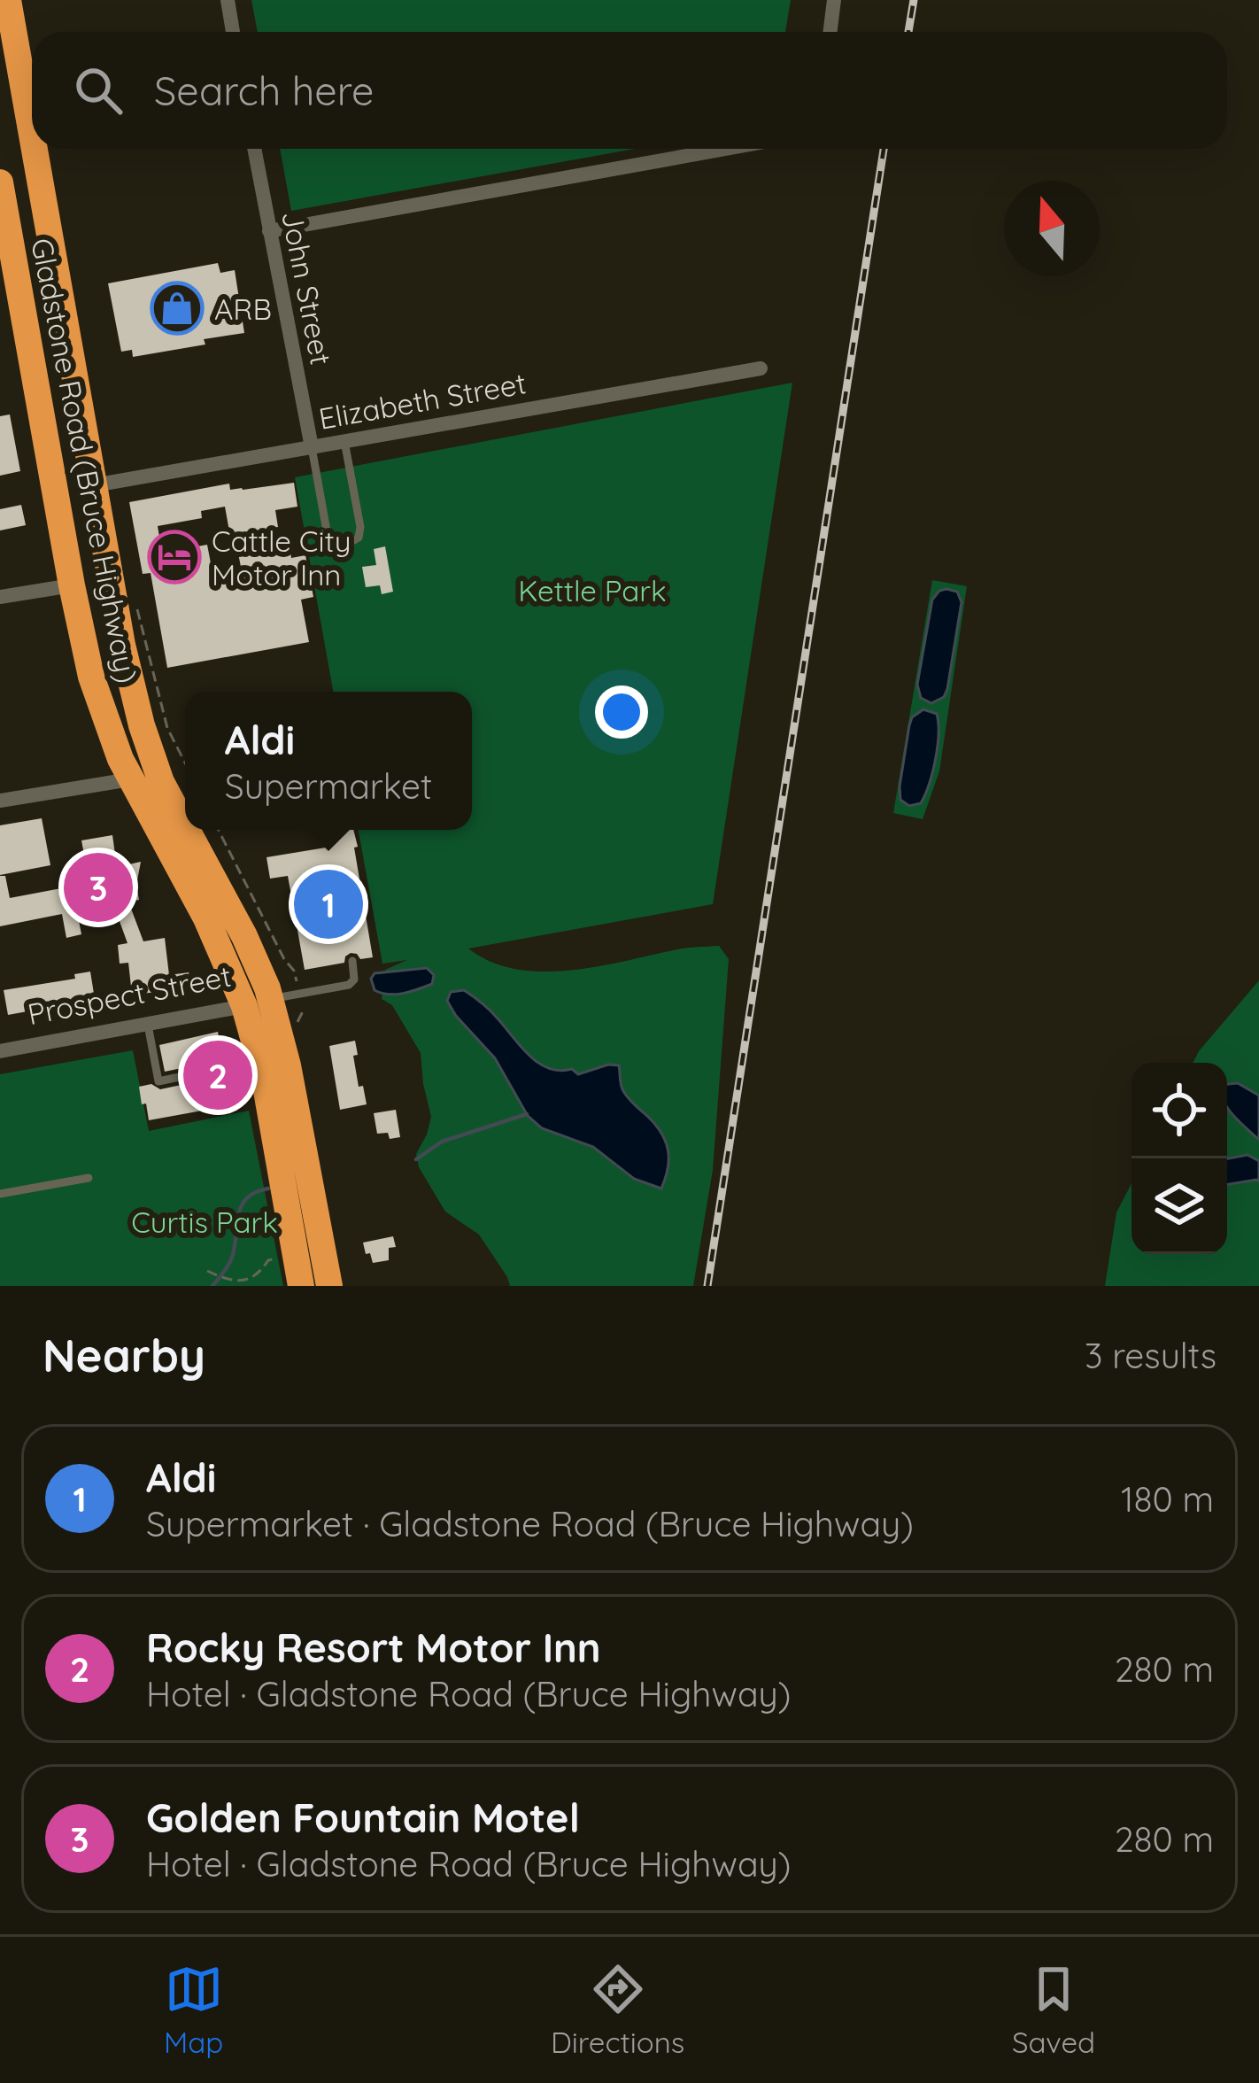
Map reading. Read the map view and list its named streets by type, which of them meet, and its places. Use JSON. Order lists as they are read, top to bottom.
{
  "streets": {
    "highway": ["Gladstone Road (Bruce Highway)"],
    "street": ["John Street", "Elizabeth Street", "Prospect Street"]
  },
  "crossings": [
    ["John Street", "Elizabeth Street"],
    ["Elizabeth Street", "Gladstone Road (Bruce Highway)"],
    ["Gladstone Road (Bruce Highway)", "Prospect Street"]
  ],
  "parks": ["Kettle Park", "Curtis Park"],
  "places": {
    "shop": ["ARB"],
    "hotel": ["Cattle City Motor Inn"]
  },
  "north": "top",
  "page": {
    "search": "Search here",
    "popup": ["Aldi", "Supermarket"],
    "pins": ["3", "1", "2"],
    "heading": ["Nearby", "3 results"],
    "list": [
      {
        "mark": "1",
        "name": "Aldi",
        "note": "Supermarket · Gladstone Road (Bruce Highway)",
        "value": "180 m"
      },
      {
        "mark": "2",
        "name": "Rocky Resort Motor Inn",
        "note": "Hotel · Gladstone Road (Bruce Highway)",
        "value": "280 m"
      },
      {
        "mark": "3",
        "name": "Golden Fountain Motel",
        "note": "Hotel · Gladstone Road (Bruce Highway)",
        "value": "280 m"
      }
    ],
    "nav": ["Map", "Directions", "Saved"]
  }
}
